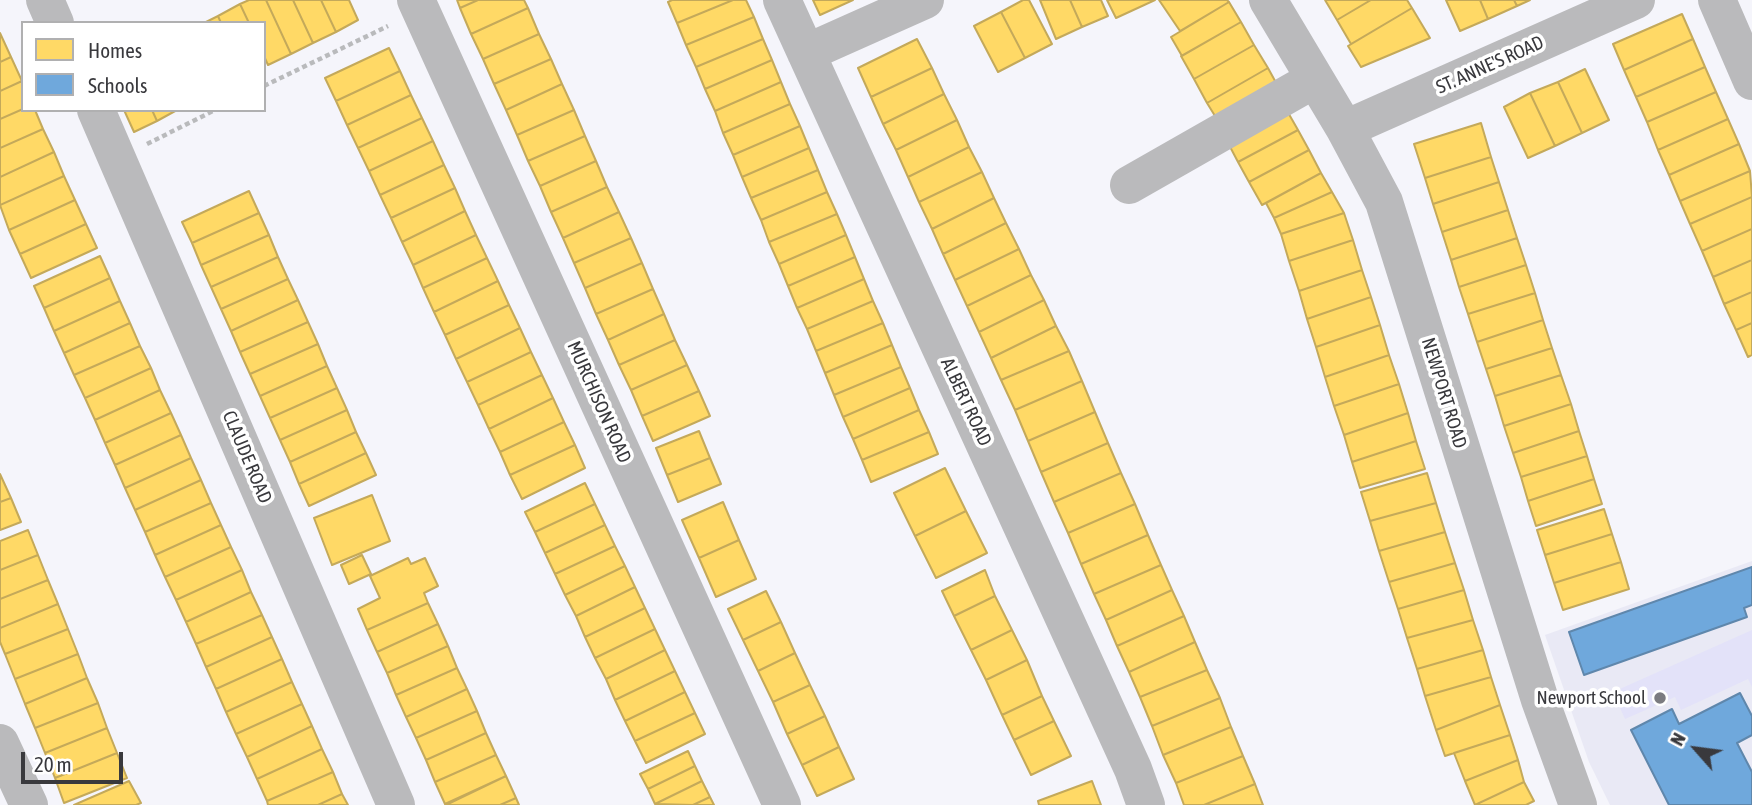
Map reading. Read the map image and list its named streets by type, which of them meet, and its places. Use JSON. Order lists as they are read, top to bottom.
{
  "streets": {
    "street": [
      "ST. ANNE'S ROAD",
      "NEWPORT ROAD",
      "MURCHISON ROAD",
      "ALBERT ROAD",
      "CLAUDE ROAD"
    ]
  },
  "crossings": [
    ["ST. ANNE'S ROAD", "NEWPORT ROAD"]
  ],
  "places": ["Newport School"],
  "legend": ["Homes", "Schools"],
  "scale_bar": "20 m",
  "north": "top left"
}
